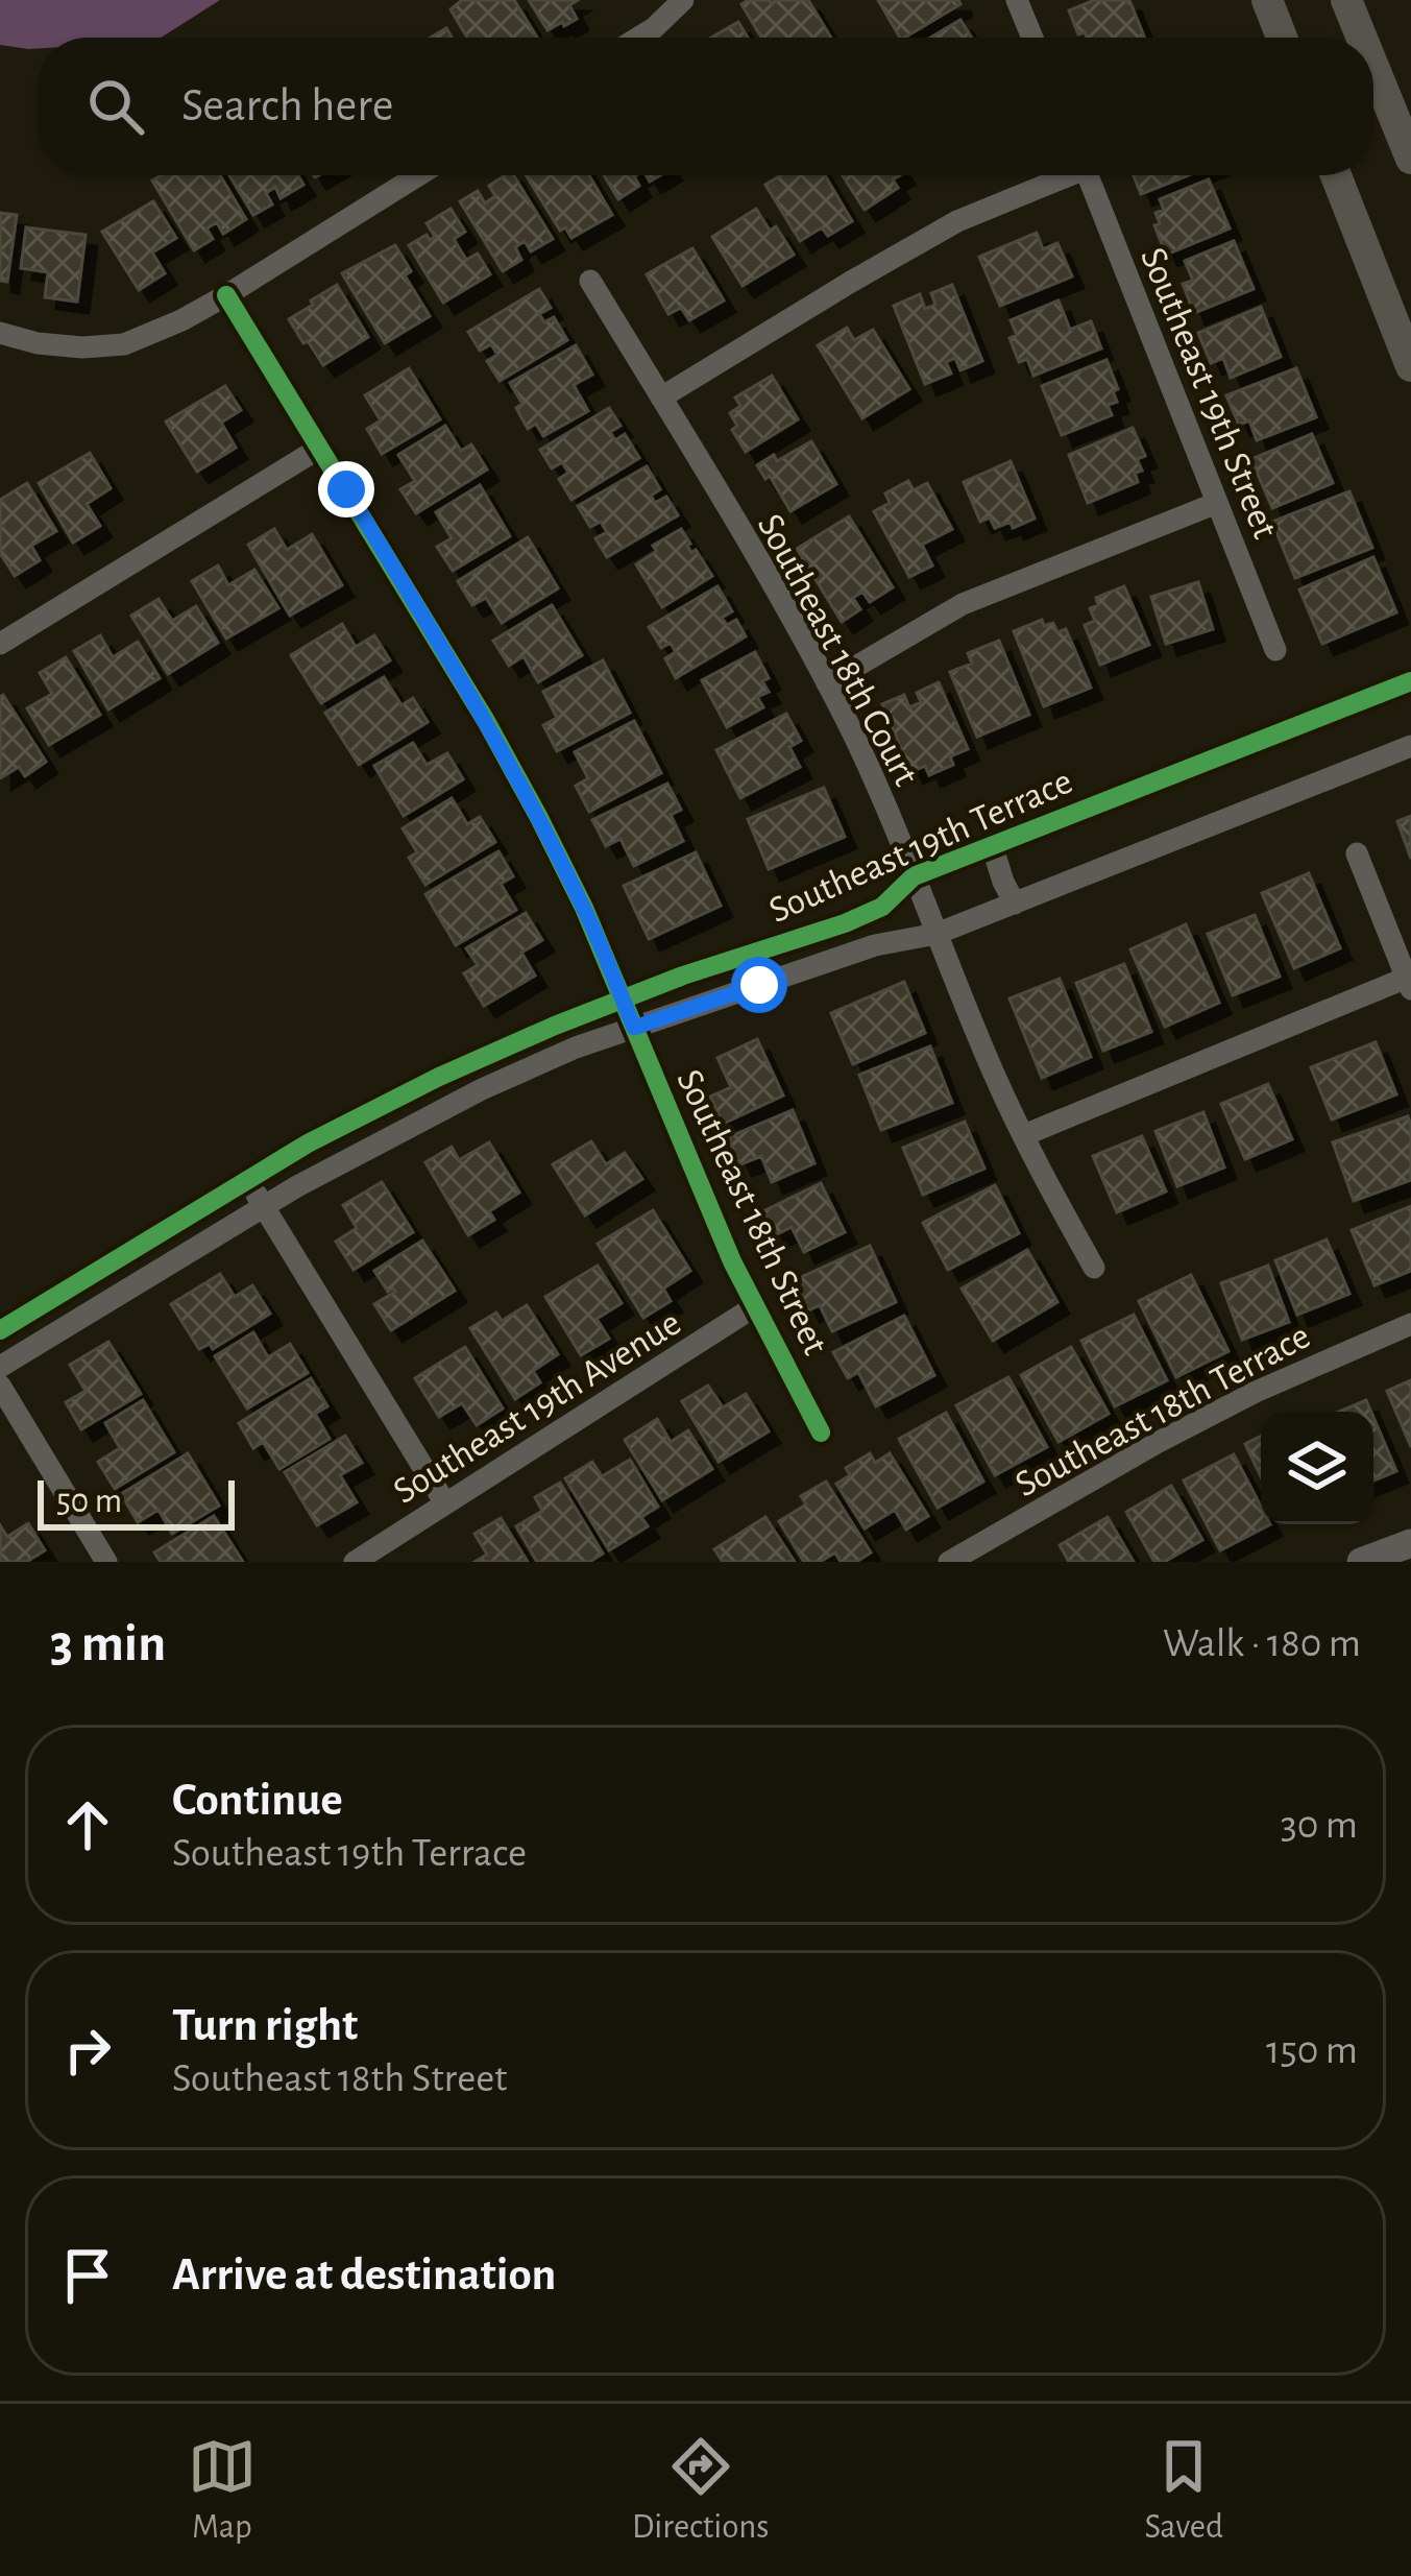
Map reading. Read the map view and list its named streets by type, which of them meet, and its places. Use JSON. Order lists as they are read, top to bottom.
{
  "streets": {
    "street": [
      "Southeast 19th Street",
      "Southeast 18th Court",
      "Southeast 19th Terrace",
      "Southeast 18th Street",
      "Southeast 19th Avenue",
      "Southeast 18th Terrace"
    ]
  },
  "crossings": [
    ["Southeast 18th Court", "Southeast 19th Terrace"],
    ["Southeast 19th Terrace", "Southeast 18th Street"],
    ["Southeast 18th Street", "Southeast 19th Avenue"]
  ],
  "scale_bar": "50 m",
  "page": {
    "search": "Search here",
    "scale": "50 m",
    "heading": ["3 min", "Walk · 180 m"],
    "list": [
      ["Continue", "Southeast 19th Terrace", "30 m"],
      ["Turn right", "Southeast 18th Street", "150 m"],
      "Arrive at destination"
    ],
    "nav": ["Map", "Directions", "Saved"]
  }
}
